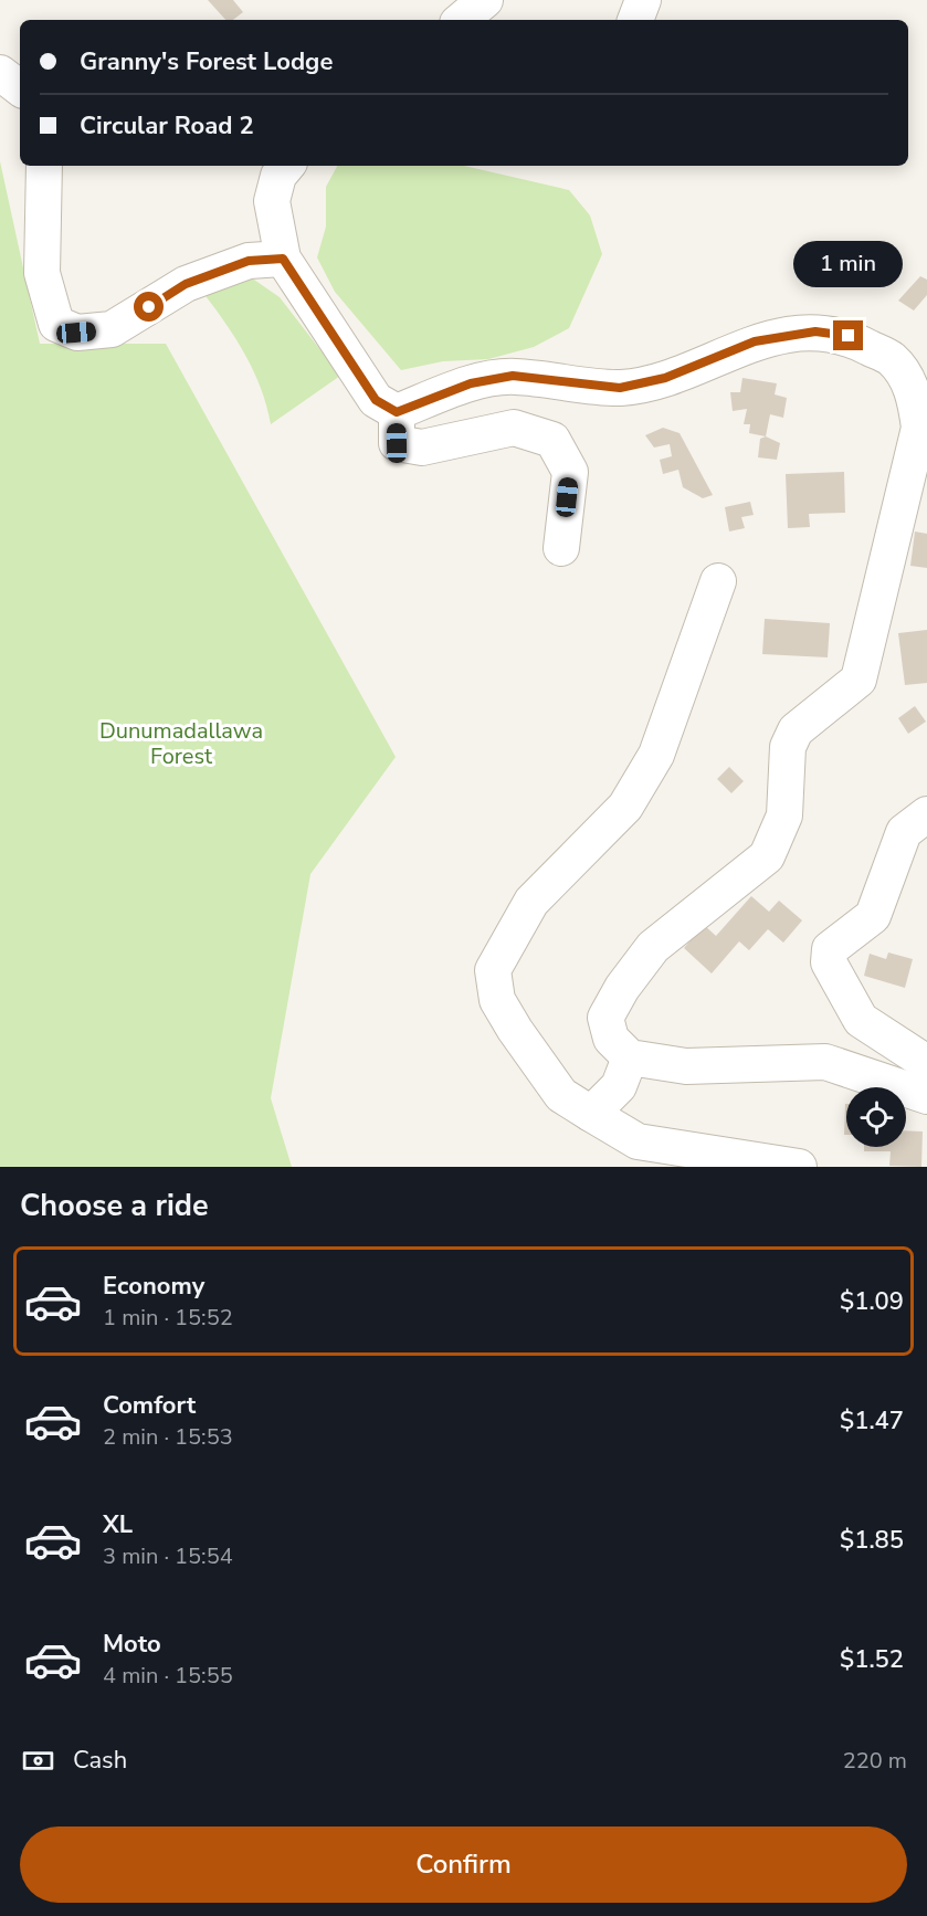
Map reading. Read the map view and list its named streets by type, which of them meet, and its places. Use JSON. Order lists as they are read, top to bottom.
{
  "parks": ["Dunumadallawa Forest"],
  "page": {
    "banner": ["Granny's Forest Lodge", "Circular Road 2"],
    "bubble": "1 min",
    "heading": "Choose a ride",
    "list": [
      {
        "name": "Economy",
        "note": "1 min · 15:52",
        "value": "$1.09"
      },
      {
        "name": "Comfort",
        "note": "2 min · 15:53",
        "value": "$1.47"
      },
      {
        "name": "XL",
        "note": "3 min · 15:54",
        "value": "$1.85"
      },
      {
        "name": "Moto",
        "note": "4 min · 15:55",
        "value": "$1.52"
      }
    ],
    "pay": ["Cash", "220 m"],
    "buttons": "Confirm"
  }
}
